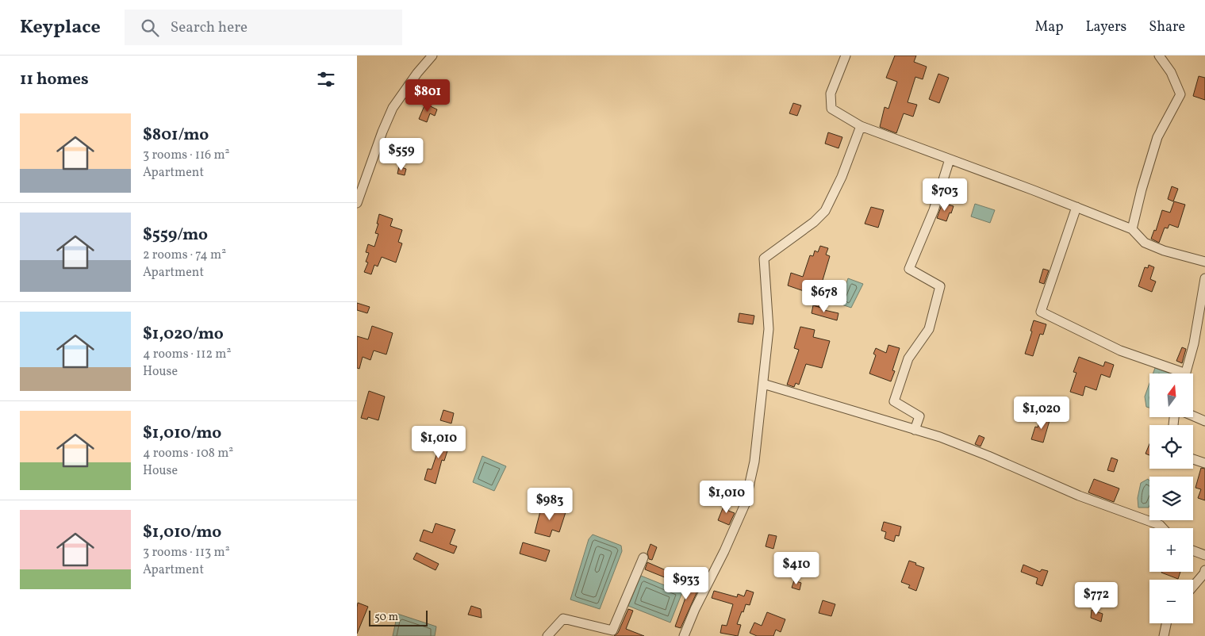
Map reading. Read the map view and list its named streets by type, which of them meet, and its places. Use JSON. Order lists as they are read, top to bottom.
{
  "scale_bar": "50 m",
  "north": "top",
  "page": {
    "header": "Keyplace",
    "search": "Search here",
    "nav": ["Map", "Layers", "Share"],
    "heading": "11 homes",
    "price": [
      "$801",
      "$559",
      "$703",
      "$678",
      "$1,020",
      "$1,010",
      "$1,010",
      "$983",
      "$410",
      "$933",
      "$772"
    ],
    "list": [
      {
        "name": "$801/mo",
        "note": "3 rooms · 116 m² · Apartment"
      },
      {
        "name": "$559/mo",
        "note": "2 rooms · 74 m² · Apartment"
      },
      {
        "name": "$1,020/mo",
        "note": "4 rooms · 112 m² · House"
      },
      {
        "name": "$1,010/mo",
        "note": "4 rooms · 108 m² · House"
      },
      {
        "name": "$1,010/mo",
        "note": "3 rooms · 113 m² · Apartment"
      }
    ],
    "map_buttons": ["+", "−"],
    "scale": "50 m"
  }
}
